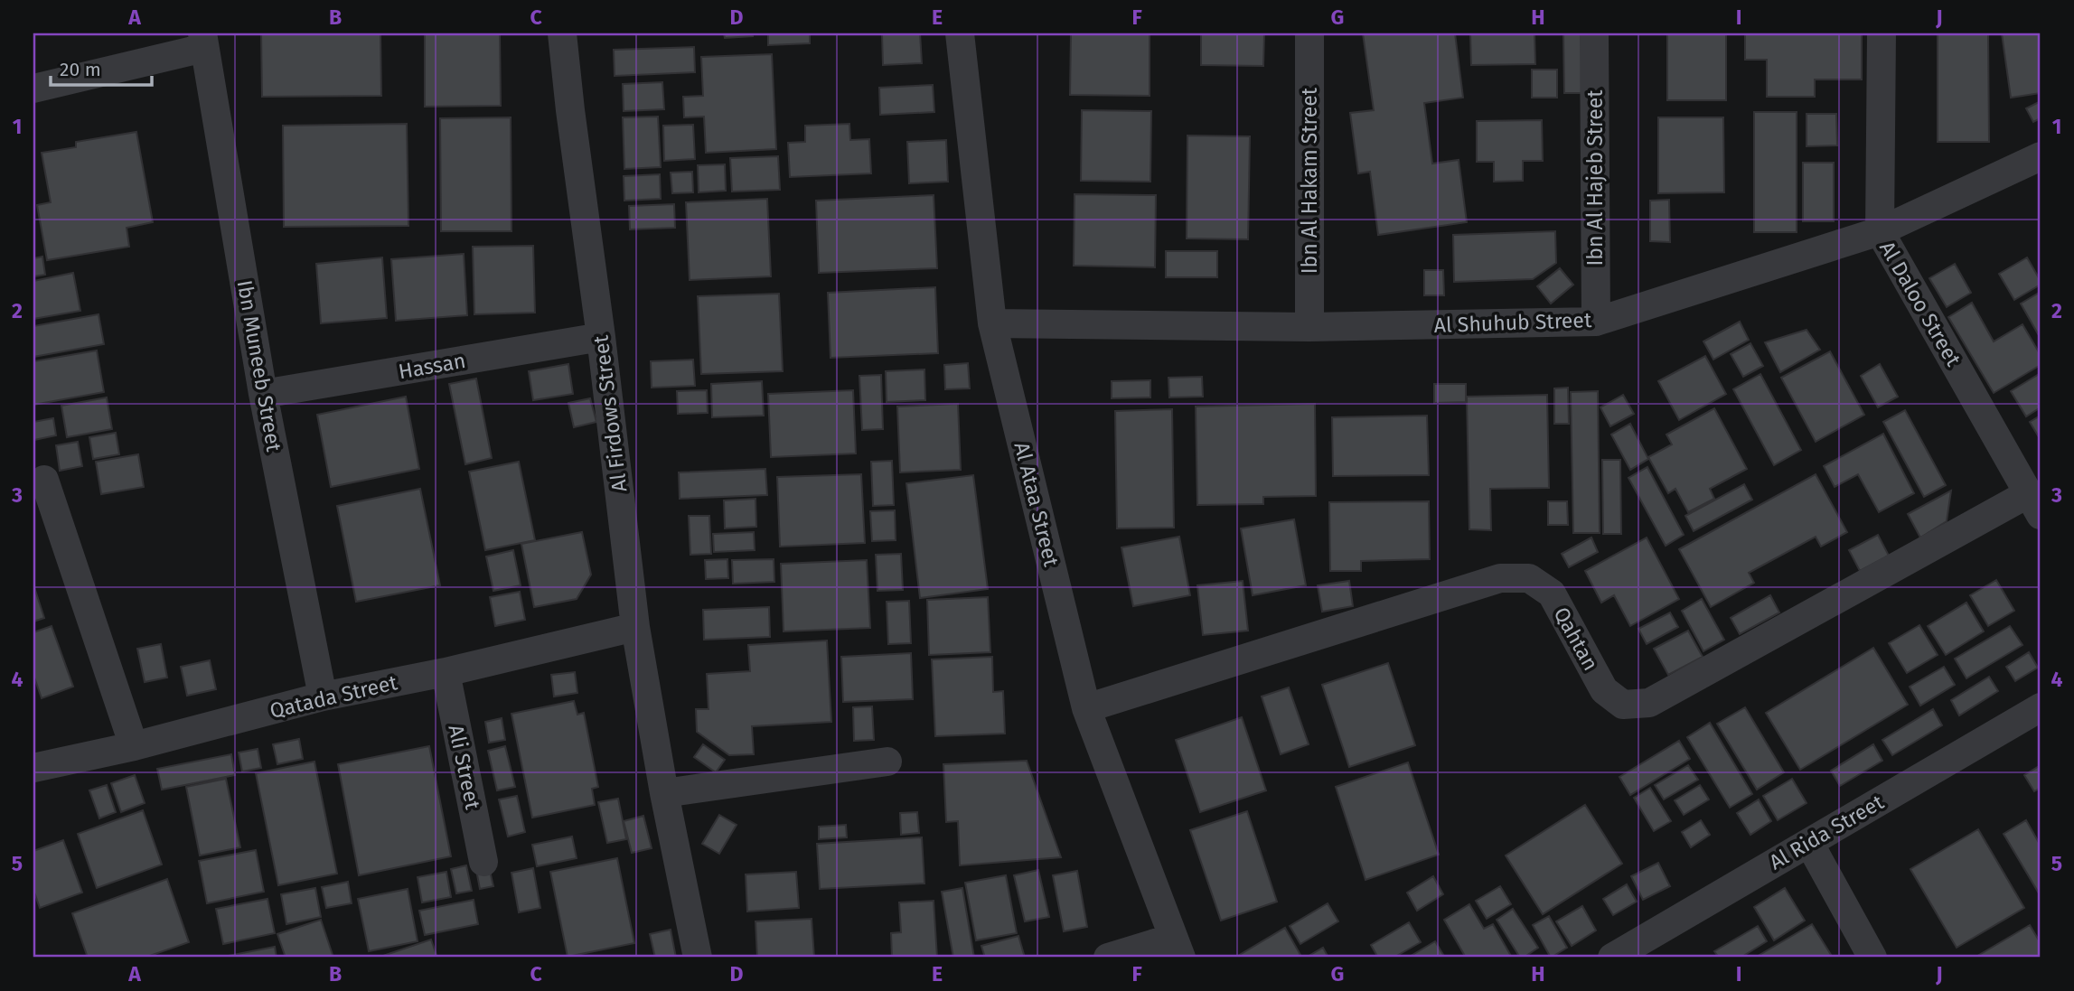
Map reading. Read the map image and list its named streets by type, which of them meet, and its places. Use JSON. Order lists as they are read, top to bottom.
{
  "streets": {
    "street": [
      "Ibn Al Hajeb Street",
      "Ibn Al Hakam Street",
      "Al Daloo Street",
      "Al Shuhub Street",
      "Ibn Muneeb Street",
      "Hassan",
      "Al Firdows Street",
      "Al Ataa Street",
      "Qahtan",
      "Qatada Street",
      "Ali Street",
      "Al Rida Street"
    ]
  },
  "crossings": [
    ["Ibn Al Hajeb Street", "Al Shuhub Street"],
    ["Ibn Al Hakam Street", "Al Shuhub Street"],
    ["Al Daloo Street", "Al Shuhub Street"],
    ["Al Daloo Street", "Qahtan"],
    ["Al Shuhub Street", "Al Ataa Street"],
    ["Ibn Muneeb Street", "Hassan"],
    ["Ibn Muneeb Street", "Qatada Street"],
    ["Hassan", "Al Firdows Street"],
    ["Al Firdows Street", "Qatada Street"],
    ["Al Ataa Street", "Qahtan"],
    ["Qatada Street", "Ali Street"]
  ],
  "scale_bar": "20 m",
  "grid": {
    "columns": [
      "A",
      "B",
      "C",
      "D",
      "E",
      "F",
      "G",
      "H",
      "I",
      "J"
    ],
    "rows": [
      "1",
      "2",
      "3",
      "4",
      "5"
    ]
  }
}
